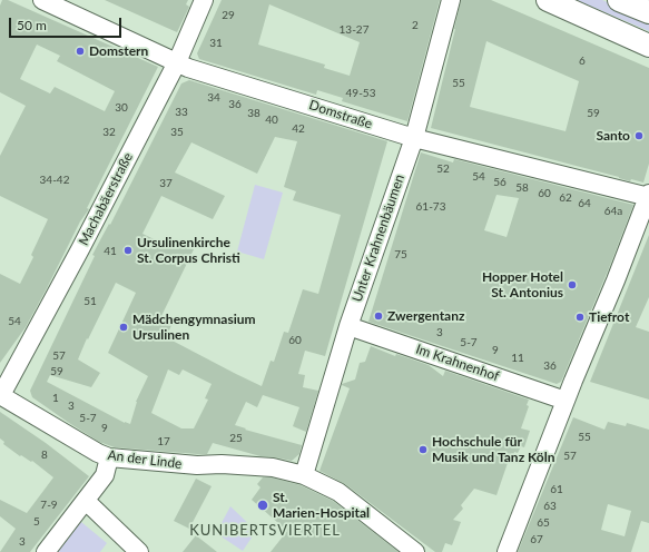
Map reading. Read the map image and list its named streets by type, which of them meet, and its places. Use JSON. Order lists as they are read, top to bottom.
{
  "streets": {
    "street": [
      "Domstraße",
      "Machabäerstraße",
      "Unter Krahnenbäumen",
      "Im Krahnenhof",
      "An der Linde"
    ]
  },
  "crossings": [
    ["Domstraße", "Machabäerstraße"],
    ["Domstraße", "Unter Krahnenbäumen"],
    ["Machabäerstraße", "An der Linde"],
    ["Unter Krahnenbäumen", "Im Krahnenhof"],
    ["Unter Krahnenbäumen", "An der Linde"]
  ],
  "districts": ["KUNIBERTSVIERTEL"],
  "places": [
    "Domstern",
    "Santo",
    "Ursulinenkirche St. Corpus Christi",
    "Hopper Hotel St. Antonius",
    "Zwergentanz",
    "Tiefrot",
    "Mädchengymnasium Ursulinen",
    "Hochschule für Musik und Tanz Köln",
    "St. Marien-Hospital"
  ],
  "house_numbers": [
    "29",
    "2",
    "13-27",
    "31",
    "6",
    "55",
    "49-53",
    "34",
    "36",
    "30",
    "33",
    "38",
    "59",
    "40",
    "42",
    "32",
    "35",
    "52",
    "54",
    "34-42",
    "56",
    "37",
    "58",
    "60",
    "62",
    "64",
    "61-73",
    "64a",
    "41",
    "75",
    "51",
    "54",
    "3",
    "60",
    "5-7",
    "9",
    "57",
    "11",
    "36",
    "59",
    "1",
    "3",
    "5-7",
    "9",
    "55",
    "25",
    "17",
    "8",
    "57",
    "61",
    "7-9",
    "63",
    "5",
    "65",
    "67",
    "3"
  ],
  "scale_bar": "50 m"
}
